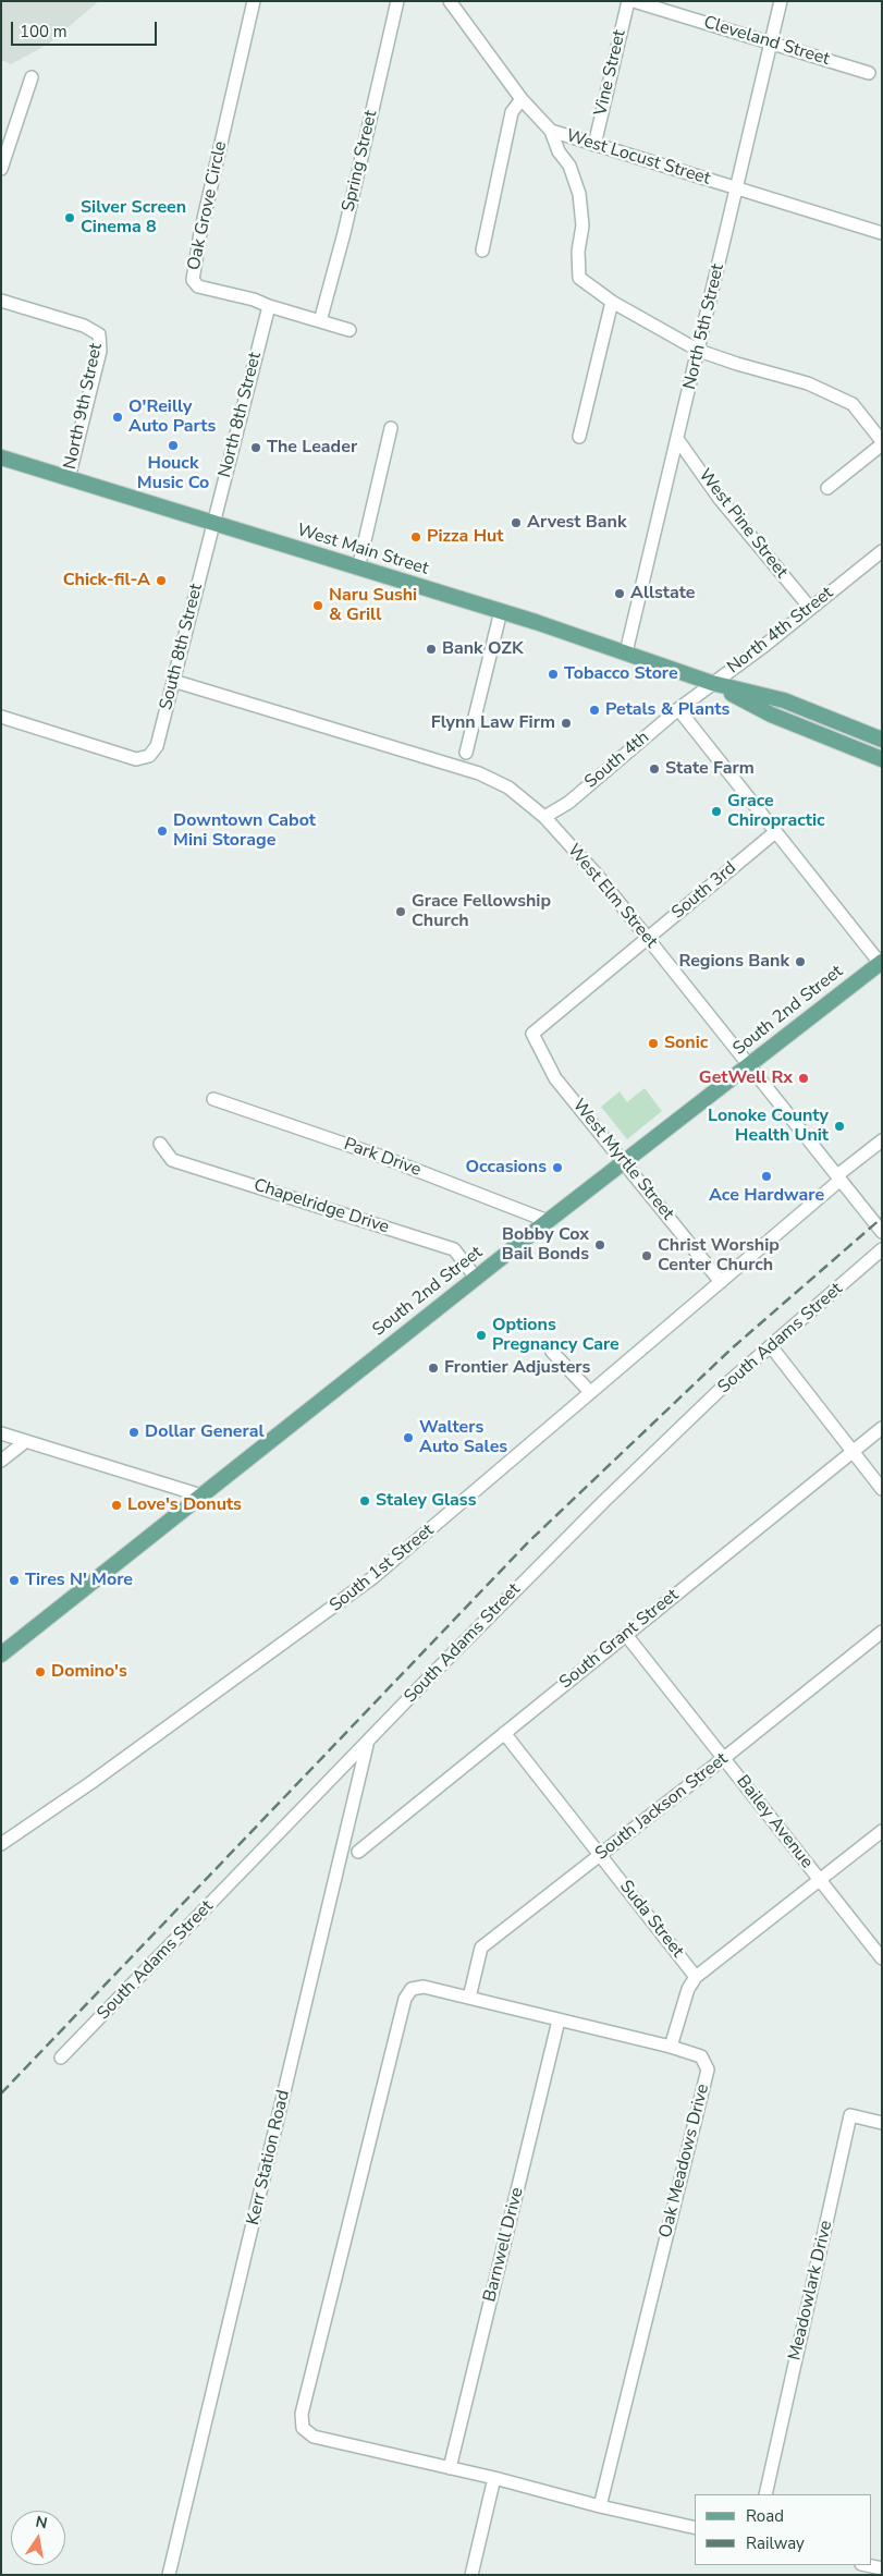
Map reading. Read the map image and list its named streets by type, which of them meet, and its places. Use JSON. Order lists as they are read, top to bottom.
{
  "streets": {
    "main road": ["West Main Street", "South 2nd Street"],
    "street": [
      "Cleveland Street",
      "Vine Street",
      "West Locust Street",
      "Spring Street",
      "Oak Grove Circle",
      "North 5th Street",
      "North 9th Street",
      "North 8th Street",
      "West Pine Street",
      "North 4th Street",
      "South 8th Street",
      "South 4th",
      "South 3rd",
      "West Elm Street",
      "Park Drive",
      "West Myrtle Street",
      "Chapelridge Drive",
      "South Adams Street",
      "South 1st Street",
      "South Grant Street",
      "South Jackson Street",
      "Bailey Avenue",
      "Suda Street",
      "Kerr Station Road",
      "Oak Meadows Drive",
      "Barnwell Drive",
      "Meadowlark Drive"
    ]
  },
  "crossings": [
    ["Cleveland Street", "North 5th Street"],
    ["Vine Street", "West Locust Street"],
    ["West Locust Street", "North 5th Street"],
    ["Spring Street", "Oak Grove Circle"],
    ["Oak Grove Circle", "North 8th Street"],
    ["North 5th Street", "West Pine Street"],
    ["North 5th Street", "West Main Street"],
    ["North 9th Street", "West Main Street"],
    ["North 8th Street", "West Main Street"],
    ["North 8th Street", "South 8th Street"],
    ["West Pine Street", "North 4th Street"],
    ["West Main Street", "North 4th Street"],
    ["West Main Street", "South 8th Street"],
    ["North 4th Street", "South 4th"],
    ["South 8th Street", "West Elm Street"],
    ["South 4th", "West Elm Street"],
    ["South 3rd", "West Elm Street"],
    ["South 3rd", "West Myrtle Street"],
    ["West Elm Street", "South 2nd Street"],
    ["West Elm Street", "South 1st Street"],
    ["South 2nd Street", "Park Drive"],
    ["South 2nd Street", "West Myrtle Street"],
    ["South 2nd Street", "Chapelridge Drive"],
    ["West Myrtle Street", "South 1st Street"],
    ["South Adams Street", "Kerr Station Road"],
    ["South Grant Street", "Bailey Avenue"],
    ["South Grant Street", "Suda Street"],
    ["South Jackson Street", "Bailey Avenue"],
    ["South Jackson Street", "Suda Street"],
    ["South Jackson Street", "Oak Meadows Drive"],
    ["Oak Meadows Drive", "Barnwell Drive"]
  ],
  "places": [
    "Silver Screen Cinema 8",
    "O'Reilly Auto Parts",
    "Houck Music Co",
    "The Leader",
    "Arvest Bank",
    "Pizza Hut",
    "Chick-fil-A",
    "Allstate",
    "Naru Sushi & Grill",
    "Bank OZK",
    "Tobacco Store",
    "Petals & Plants",
    "Flynn Law Firm",
    "State Farm",
    "Grace Chiropractic",
    "Downtown Cabot Mini Storage",
    "Grace Fellowship Church",
    "Regions Bank",
    "Sonic",
    "GetWell Rx",
    "Lonoke County Health Unit",
    "Occasions",
    "Ace Hardware",
    "Bobby Cox Bail Bonds",
    "Christ Worship Center Church",
    "Options Pregnancy Care",
    "Frontier Adjusters",
    "Dollar General",
    "Walters Auto Sales",
    "Staley Glass",
    "Love's Donuts",
    "Tires N' More",
    "Domino's"
  ],
  "legend": ["Road", "Railway"],
  "scale_bar": "100 m",
  "north": "top"
}
